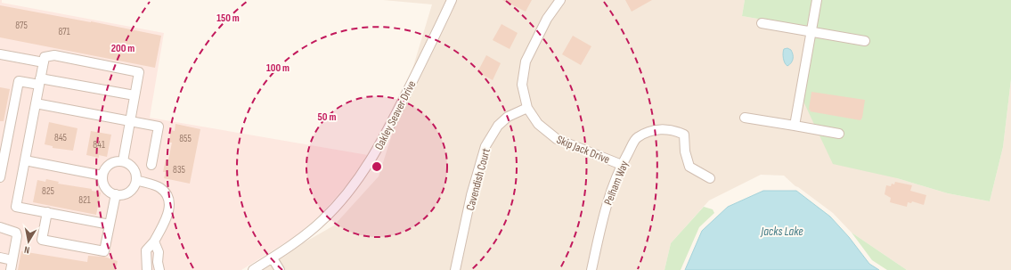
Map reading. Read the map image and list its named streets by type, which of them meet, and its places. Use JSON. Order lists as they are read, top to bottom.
{
  "streets": {
    "street": [
      "Oakley Seaver Drive",
      "Skip Jack Drive",
      "Cavendish Court",
      "Pelham Way"
    ]
  },
  "crossings": [
    ["Skip Jack Drive", "Cavendish Court"],
    ["Skip Jack Drive", "Pelham Way"]
  ],
  "water": ["Jacks Lake"],
  "house_numbers": [
    "875",
    "871",
    "845",
    "855",
    "841",
    "835",
    "825",
    "821"
  ],
  "north": "bottom",
  "rings": [
    "150 m",
    "200 m",
    "100 m",
    "50 m"
  ]
}
